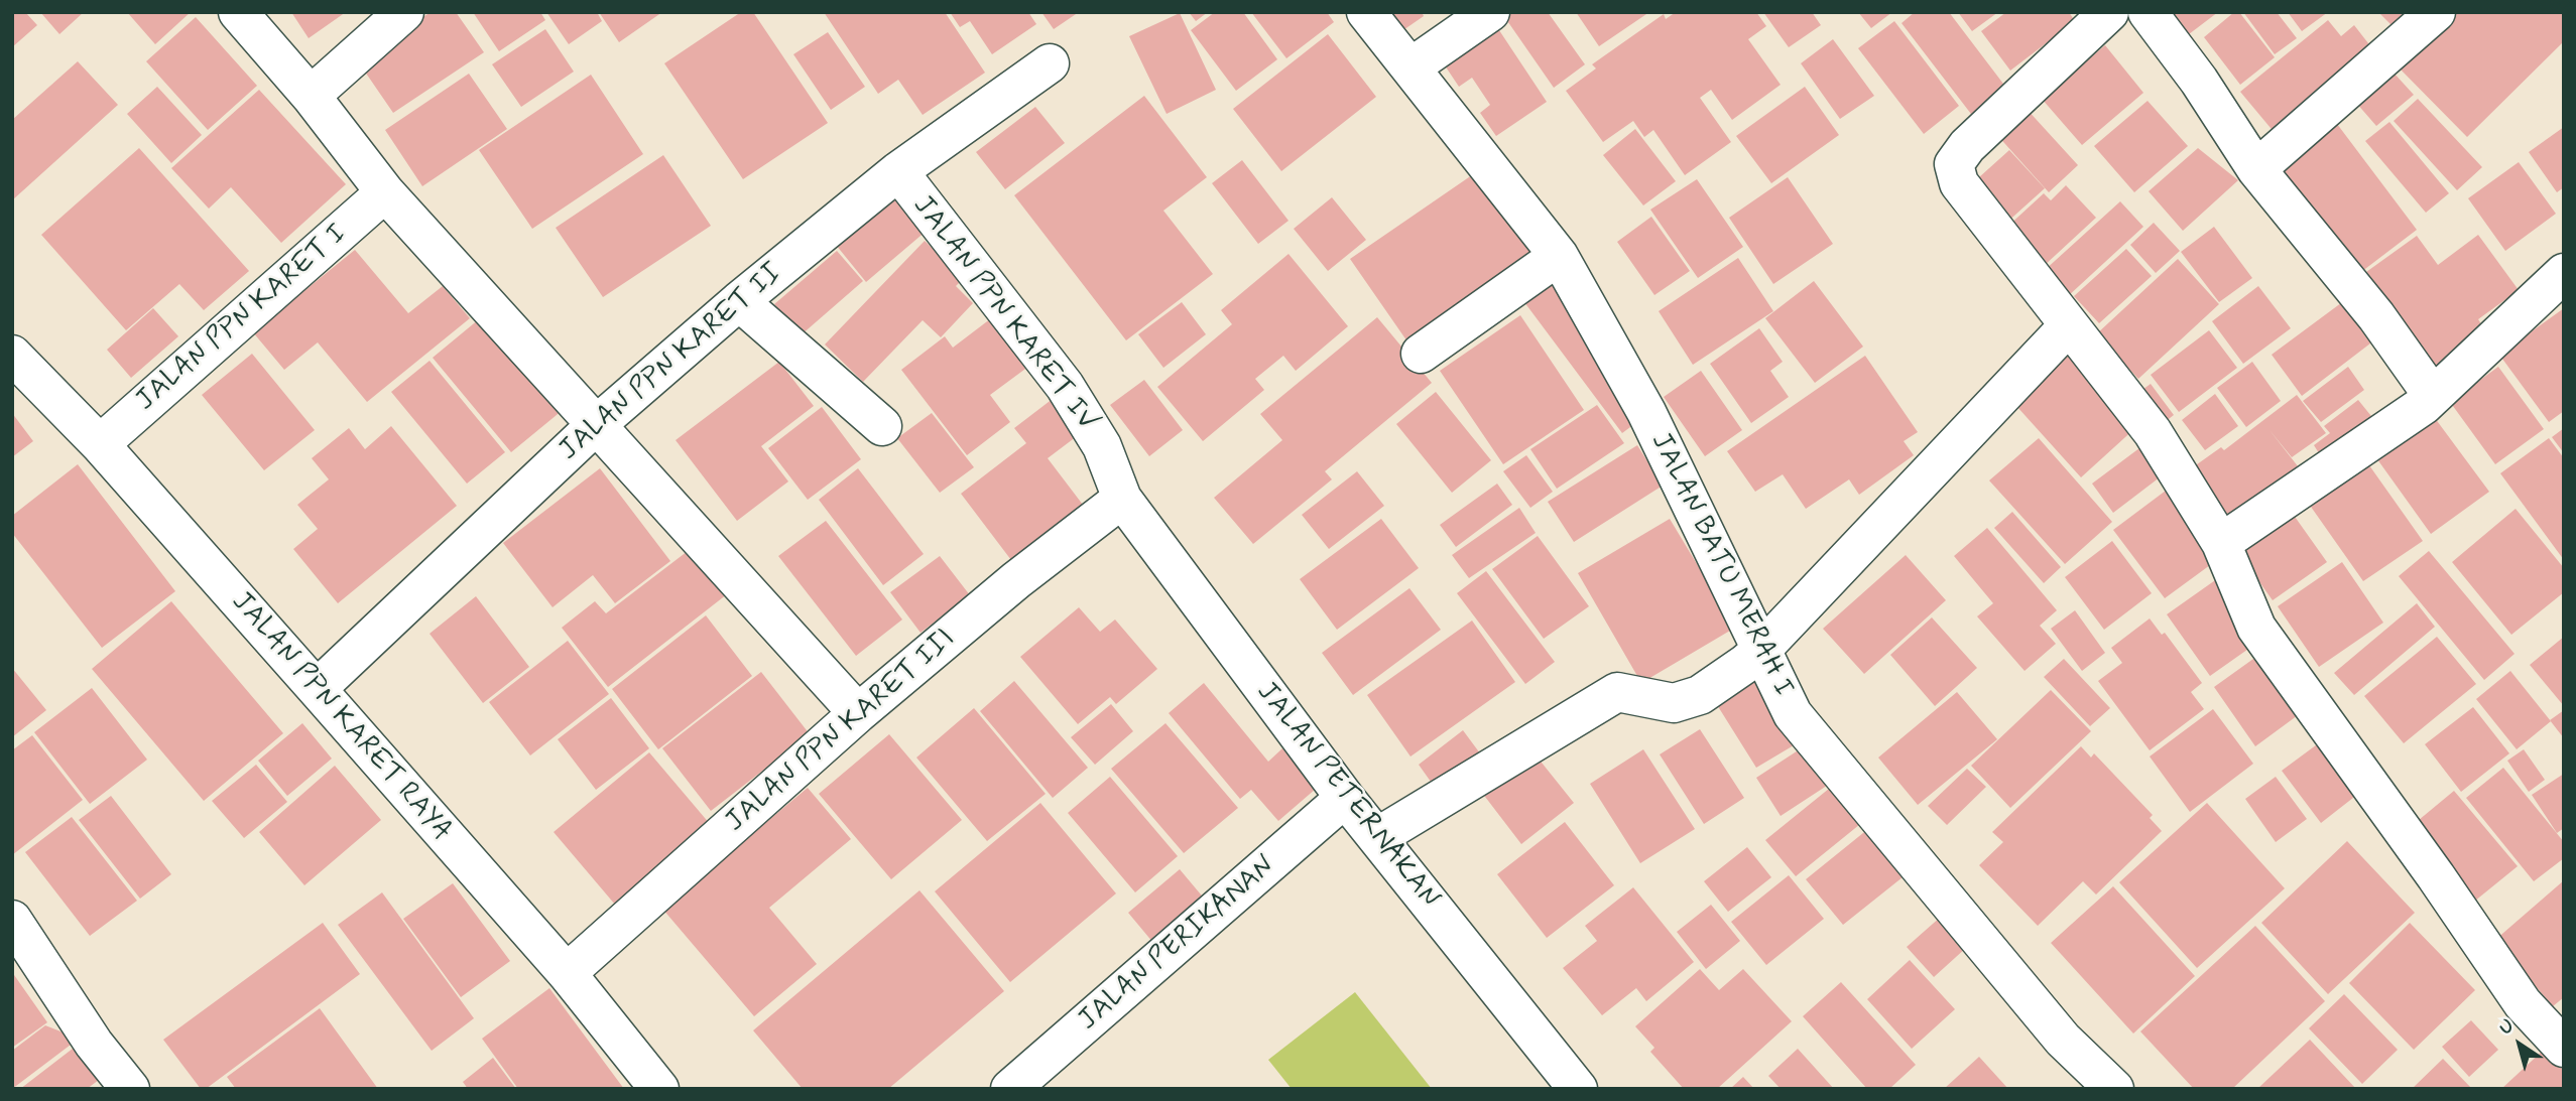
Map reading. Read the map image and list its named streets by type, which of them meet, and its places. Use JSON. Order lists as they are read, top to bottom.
{
  "streets": {
    "street": [
      "JALAN PPN KARET IV",
      "JALAN PPN KARET I",
      "JALAN PPN KARET II",
      "JALAN BATU MERAH I",
      "JALAN PPN KARET RAYA",
      "JALAN PPN KARET III",
      "JALAN PETERNAKAN",
      "JALAN PERIKANAN"
    ]
  },
  "crossings": [
    ["JALAN PPN KARET IV", "JALAN PPN KARET II"],
    ["JALAN PPN KARET IV", "JALAN PPN KARET III"],
    ["JALAN PPN KARET IV", "JALAN PETERNAKAN"],
    ["JALAN PPN KARET I", "JALAN PPN KARET RAYA"],
    ["JALAN PPN KARET II", "JALAN PPN KARET RAYA"],
    ["JALAN PPN KARET RAYA", "JALAN PPN KARET III"],
    ["JALAN PPN KARET III", "JALAN PETERNAKAN"],
    ["JALAN PETERNAKAN", "JALAN PERIKANAN"]
  ],
  "north": "top left"
}
